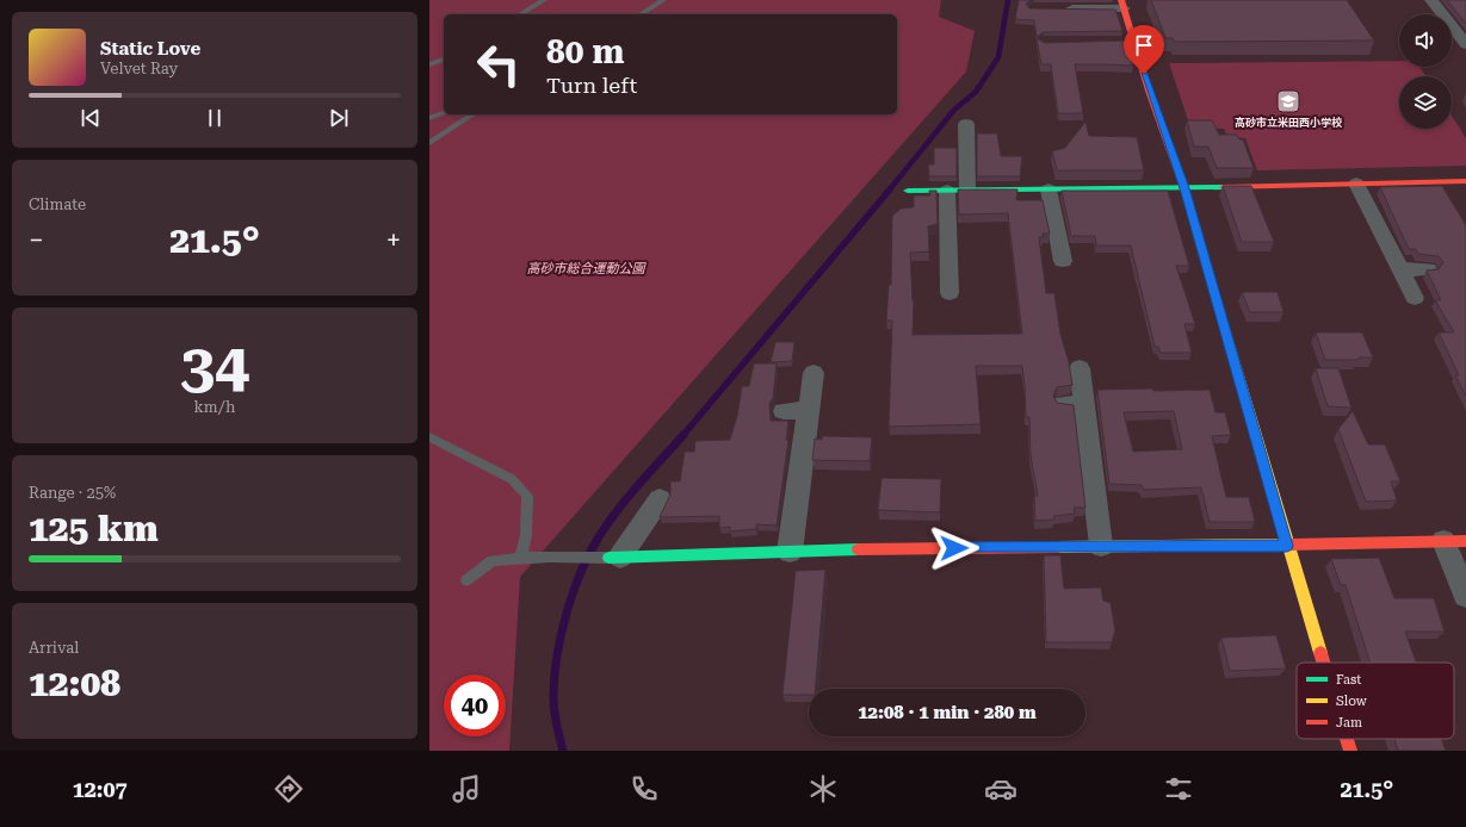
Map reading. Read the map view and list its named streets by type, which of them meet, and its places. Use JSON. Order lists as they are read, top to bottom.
{
  "parks": ["高砂市総合運動公園"],
  "places": {
    "school or university": ["高砂市立米田西小学校"]
  },
  "legend": ["Fast", "Slow", "Jam"],
  "page": {
    "turn": ["80 m", "Turn left"],
    "song": ["Static Love", "Velvet Ray"],
    "tile": [
      "Climate",
      ["34", "km/h"],
      ["Range · 25%", "125 km"],
      ["Arrival", "12:08"]
    ],
    "heat": ["−", "21.5°", "+"],
    "limit": "40",
    "trip": "12:08 · 1 min · 280 m",
    "tabs": ["12:07", "21.5°"]
  }
}
